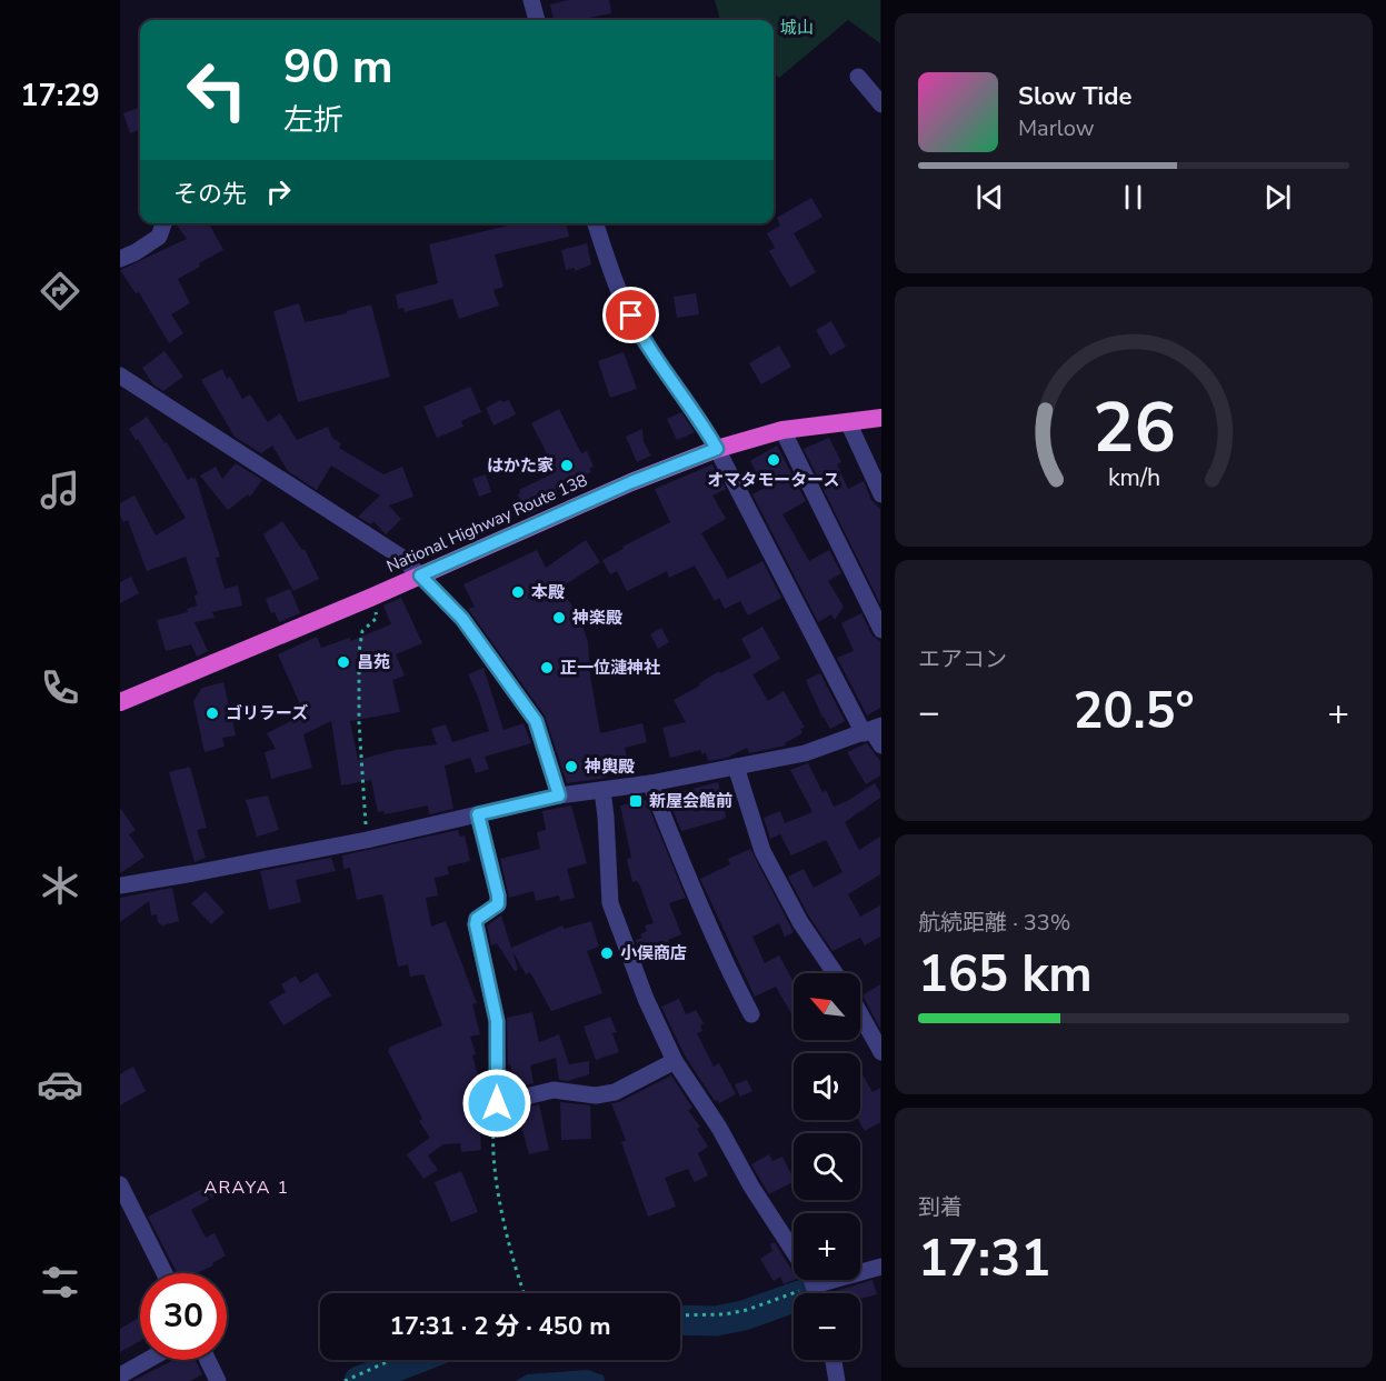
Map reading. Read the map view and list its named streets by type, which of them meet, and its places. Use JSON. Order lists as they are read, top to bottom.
{
  "streets": {
    "highway": ["National Highway Route 138"]
  },
  "districts": ["ARAYA 1"],
  "parks": ["城山"],
  "places": {
    "other": [
      "オマタモータース",
      "はかた家",
      "本殿",
      "神楽殿",
      "昌苑",
      "正一位漣神社",
      "ゴリラーズ",
      "神輿殿",
      "小俣商店"
    ],
    "transit": ["新屋会館前"]
  },
  "north": "top left",
  "page": {
    "tabs": "17:29",
    "turn": ["90 m", "左折"],
    "song": ["Slow Tide", "Marlow"],
    "then": "その先",
    "tile": [
      "エアコン",
      ["航続距離 · 33%", "165 km"],
      ["到着", "17:31"]
    ],
    "heat": ["−", "20.5°", "+"],
    "map_buttons": ["+", "−"],
    "limit": "30",
    "trip": "17:31 · 2 分 · 450 m",
    "gauge": ["26", "km/h"]
  }
}
